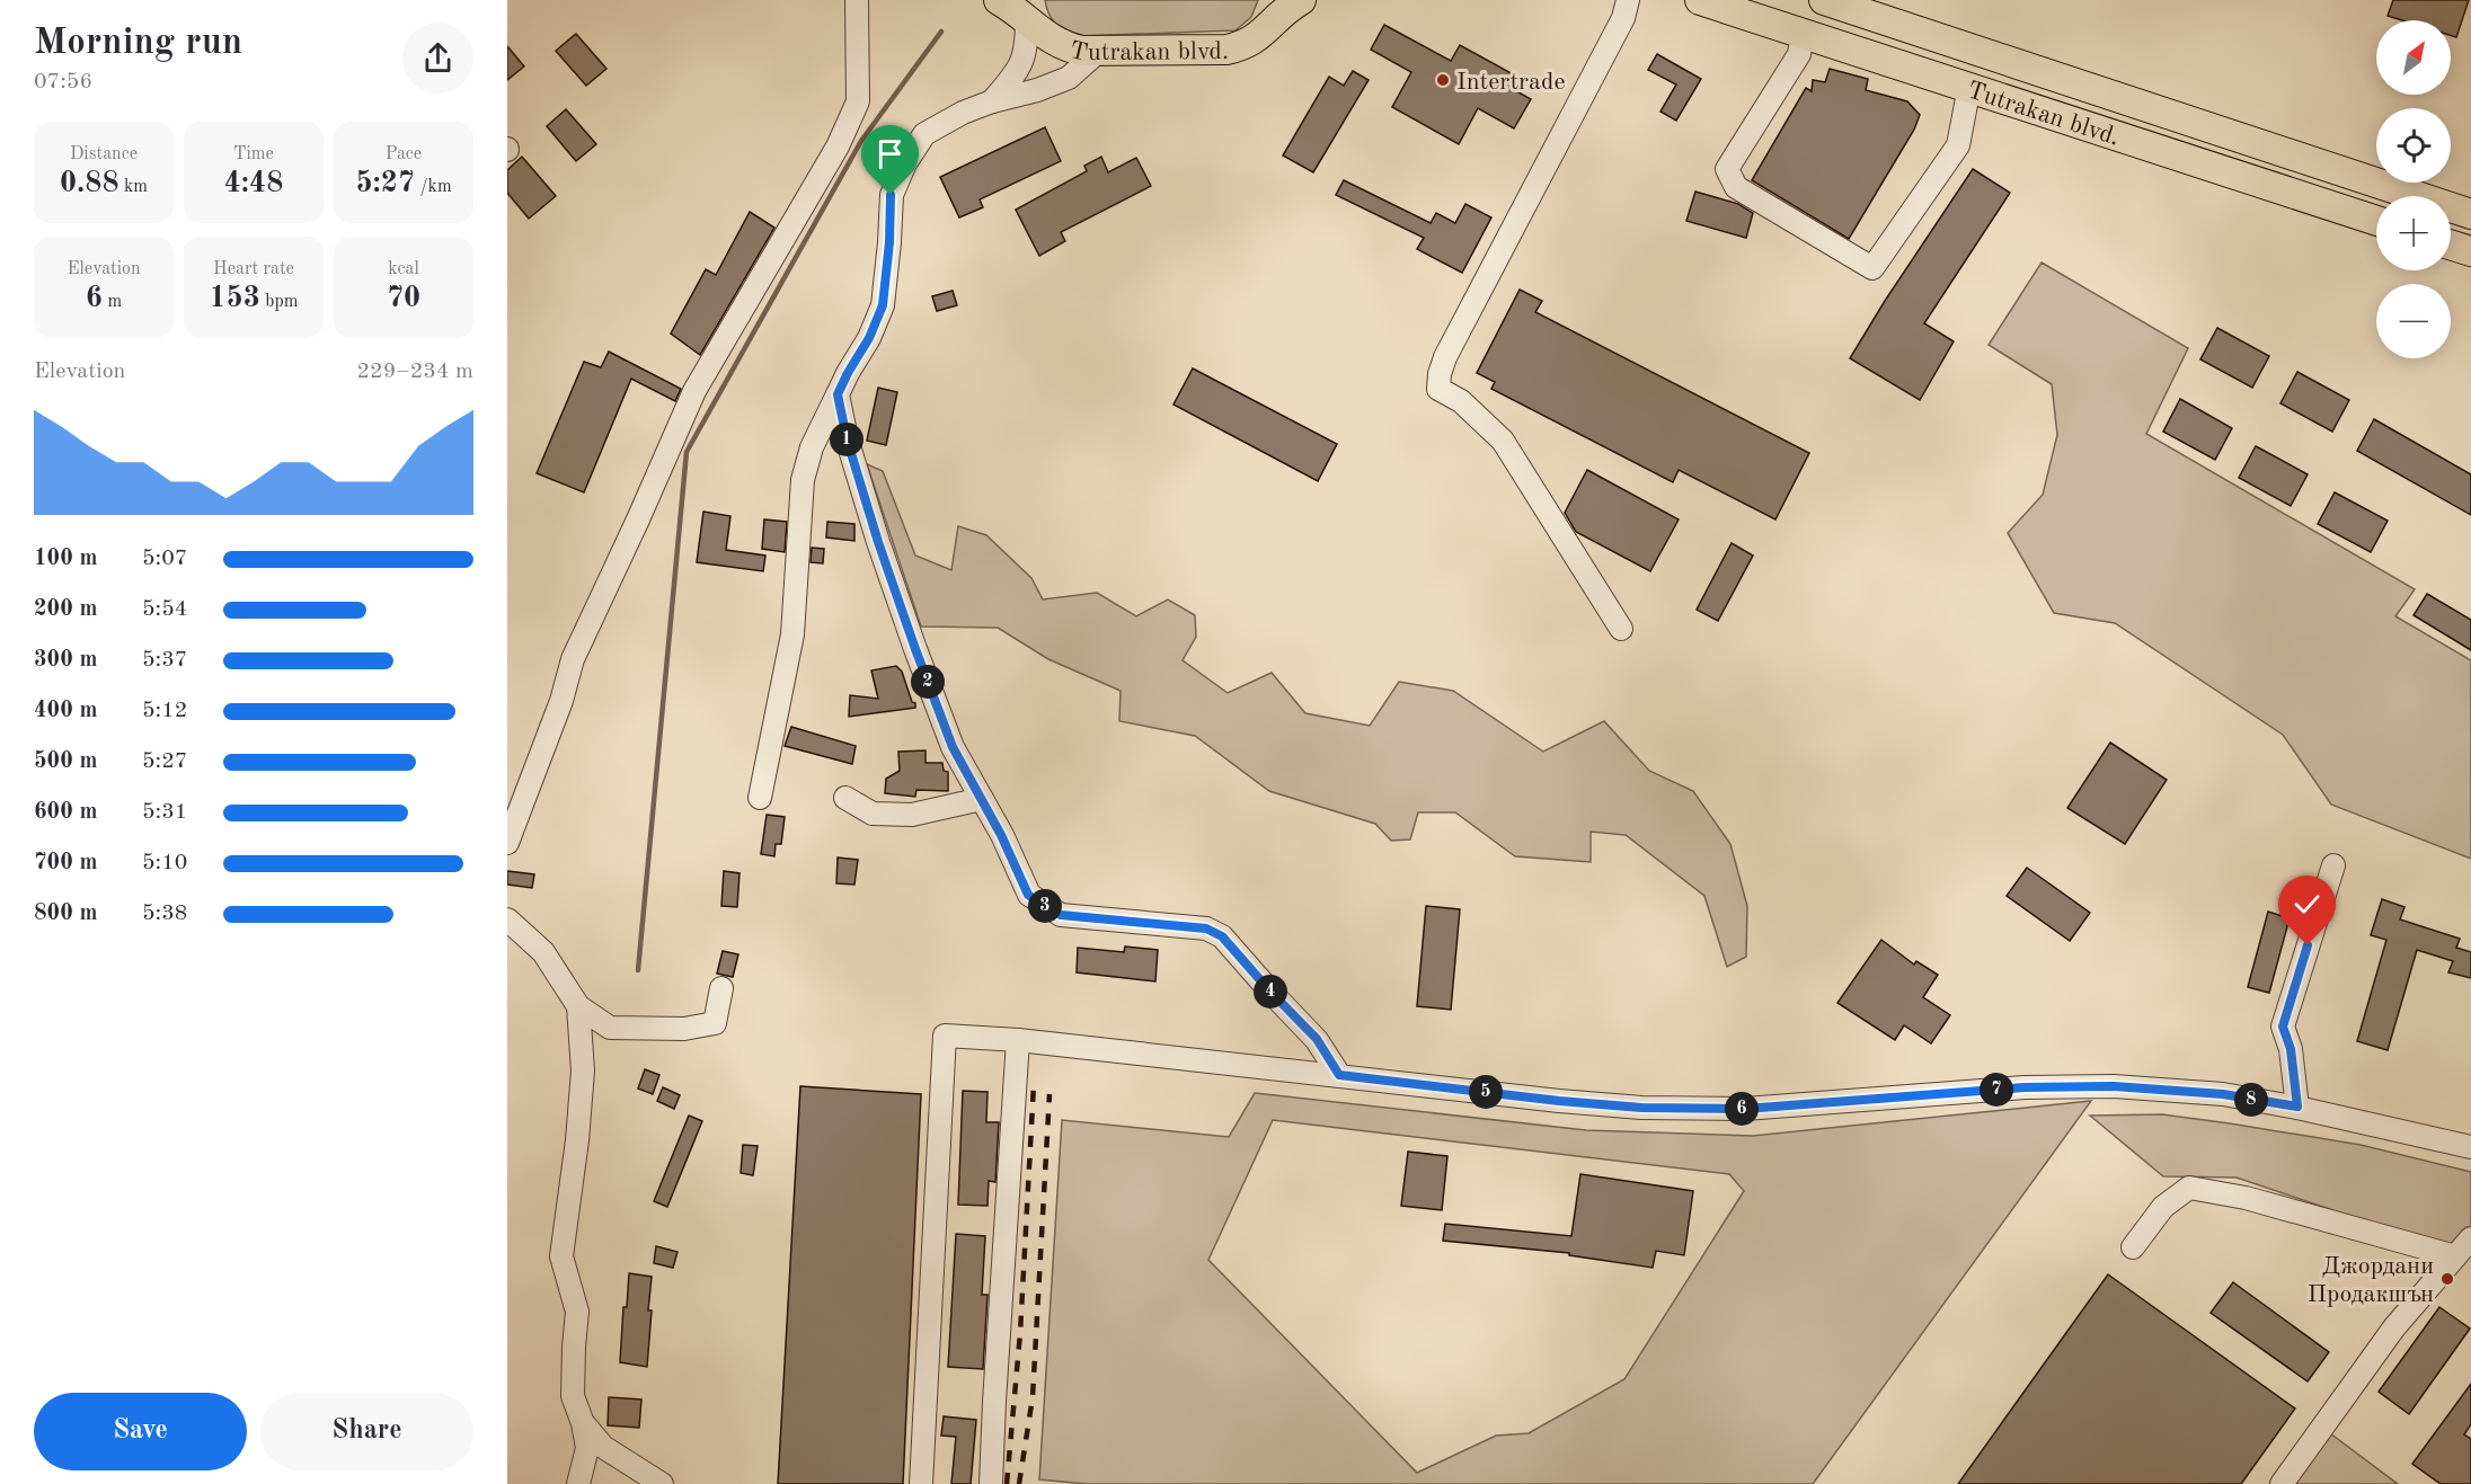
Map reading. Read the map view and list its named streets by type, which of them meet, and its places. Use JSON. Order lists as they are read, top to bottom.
{
  "streets": {
    "main road": ["Tutrakan blvd."]
  },
  "places": ["Intertrade", "Джордани Продакшън"],
  "north": "top right",
  "page": {
    "heading": ["Morning run", "07:56"],
    "map_buttons": ["+", "−"],
    "stats": [
      ["Distance", "0.88 km"],
      ["Time", "4:48"],
      ["Pace", "5:27 /km"],
      ["Elevation", "6 m"],
      ["Heart rate", "153 bpm"],
      ["kcal", "70"]
    ],
    "chart": ["Elevation", "229–234 m"],
    "pins": [
      "1",
      "2",
      "3",
      "4",
      "7",
      "5",
      "8",
      "6"
    ],
    "list": [
      {
        "name": "100 m",
        "note": "5:07"
      },
      {
        "name": "200 m",
        "note": "5:54"
      },
      {
        "name": "300 m",
        "note": "5:37"
      },
      {
        "name": "400 m",
        "note": "5:12"
      },
      {
        "name": "500 m",
        "note": "5:27"
      },
      {
        "name": "600 m",
        "note": "5:31"
      },
      {
        "name": "700 m",
        "note": "5:10"
      },
      {
        "name": "800 m",
        "note": "5:38"
      }
    ],
    "buttons": ["Save", "Share"]
  }
}
